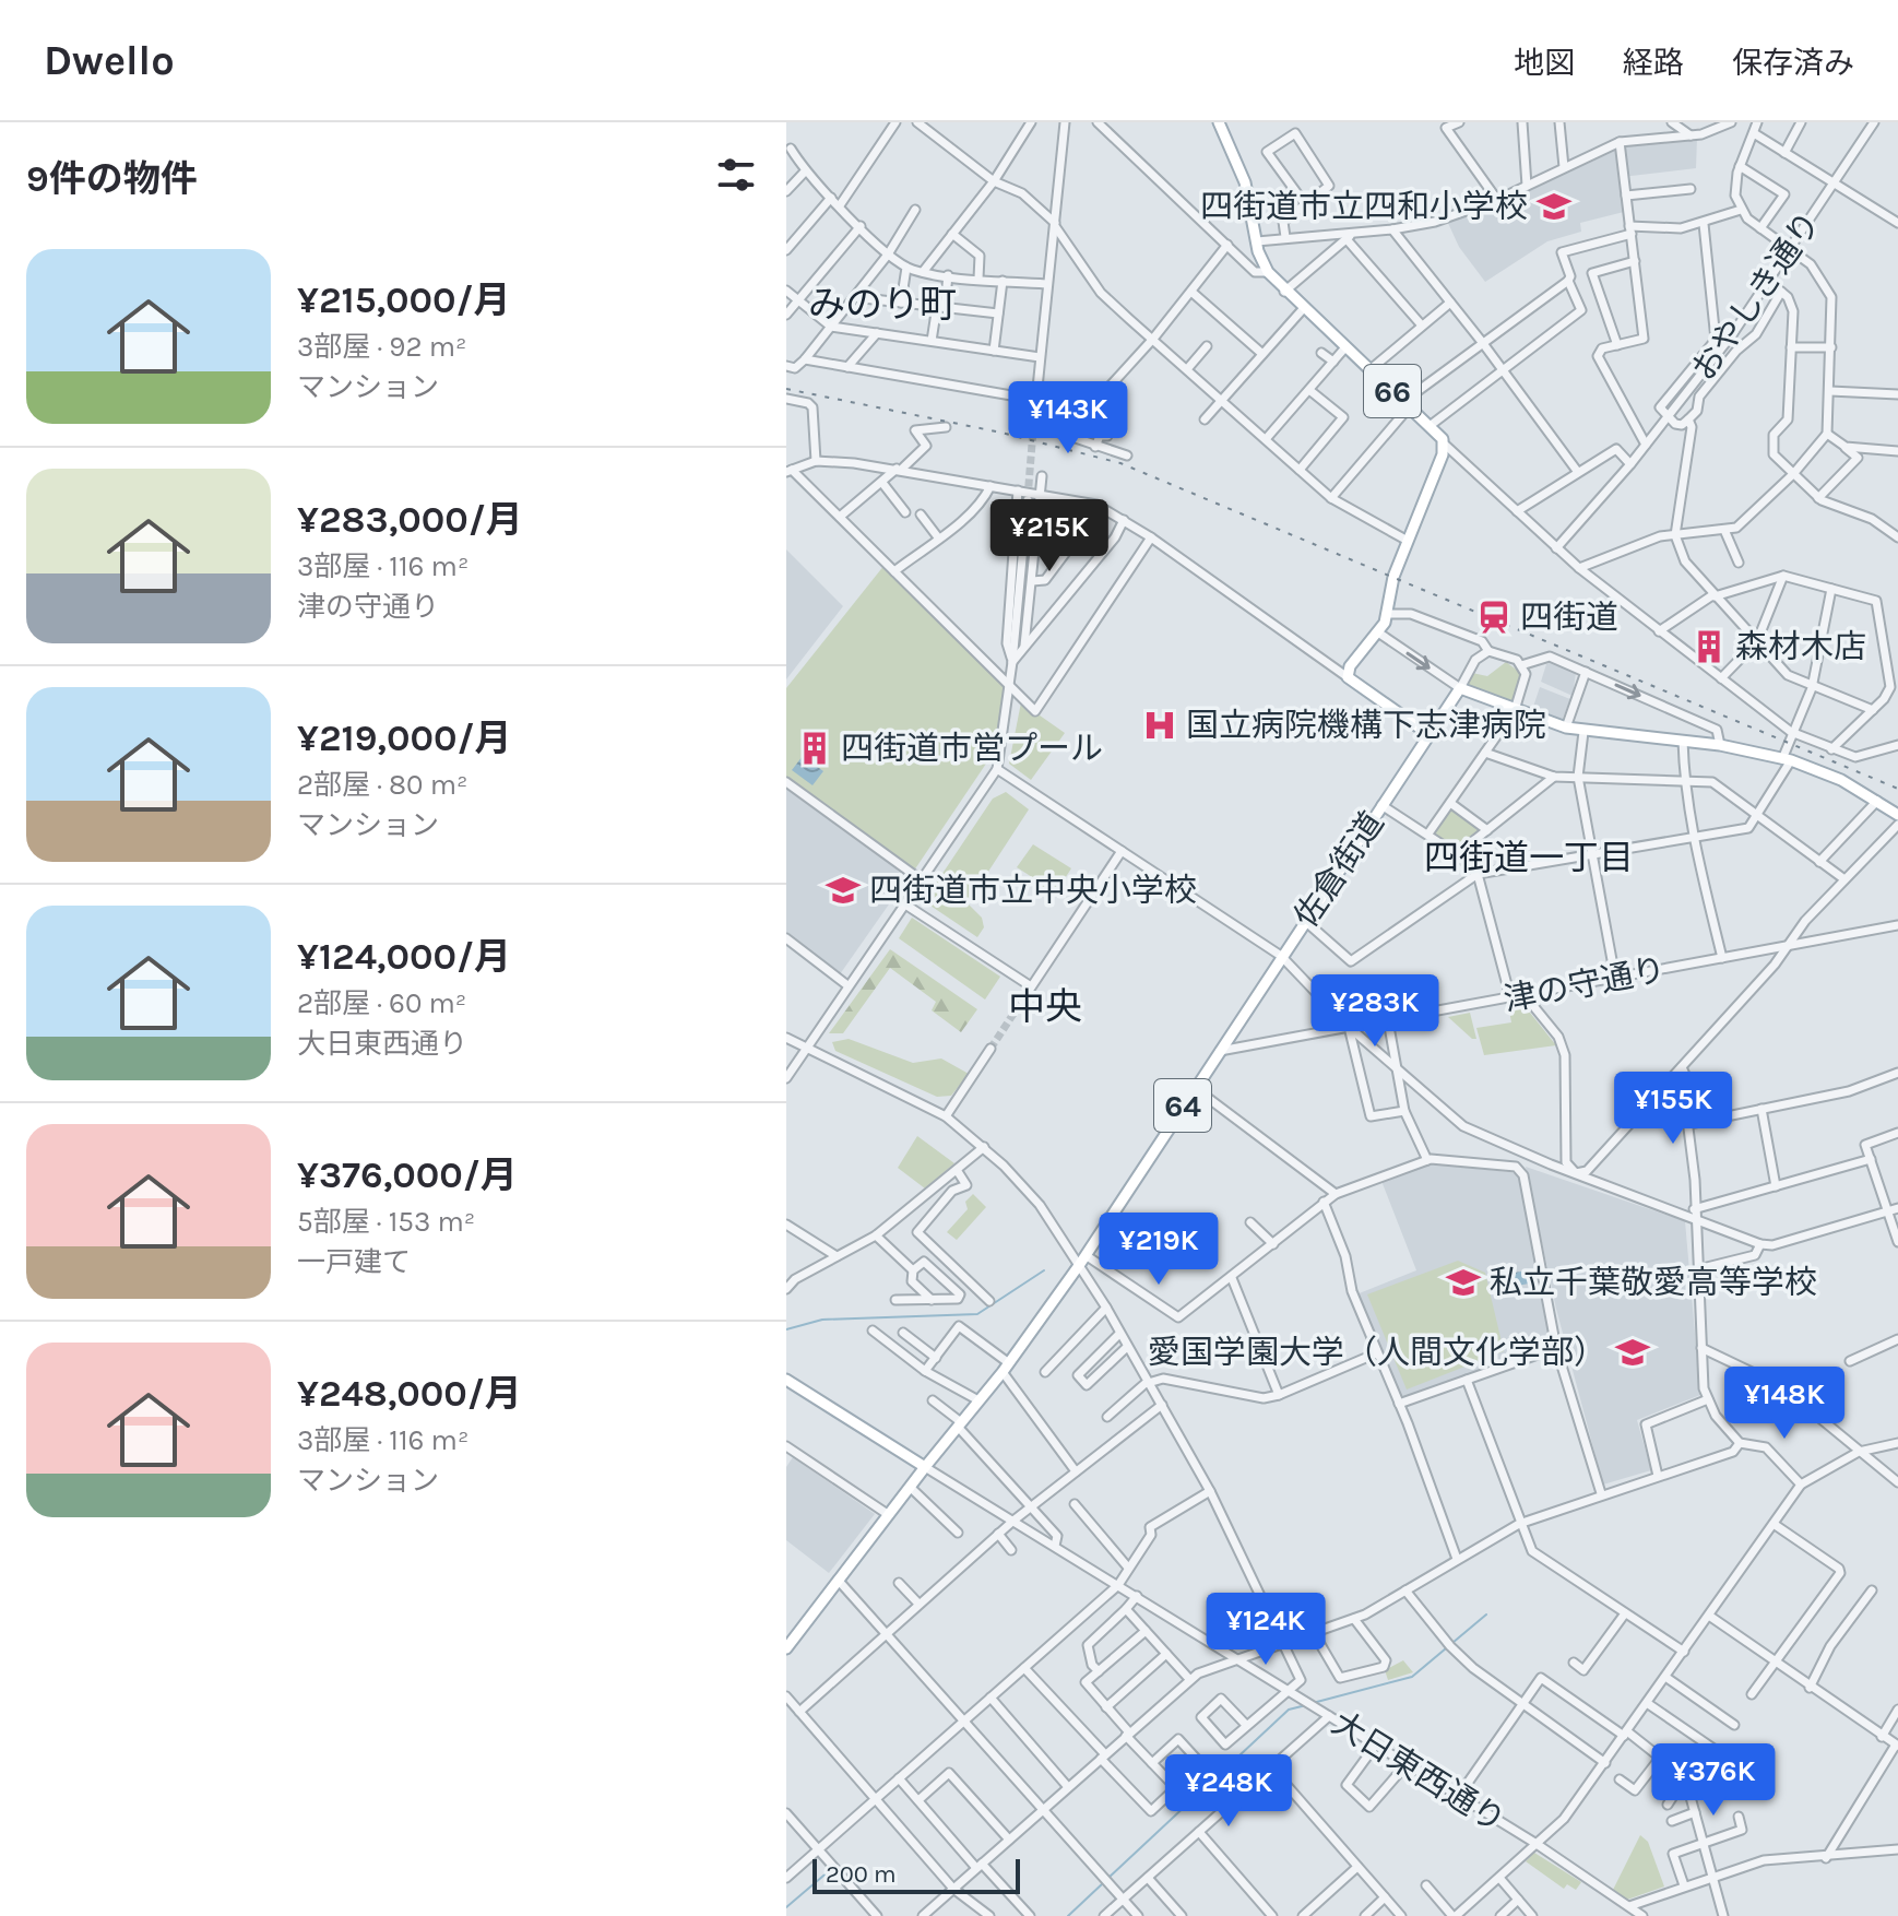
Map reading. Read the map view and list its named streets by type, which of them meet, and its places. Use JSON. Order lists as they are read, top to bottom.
{
  "streets": {
    "main road": ["66", "佐倉街道", "64"],
    "street": ["おやしき通り", "津の守通り", "大日東西通り"]
  },
  "crossings": [
    ["佐倉街道", "津の守通り"],
    ["佐倉街道", "大日東西通り"]
  ],
  "districts": ["みのり町", "四街道一丁目", "中央"],
  "places": {
    "school or university": [
      "四街道市立四和小学校",
      "四街道市立中央小学校",
      "私立千葉敬愛高等学校",
      "愛国学園大学（人間文化学部）"
    ],
    "station": ["四街道"],
    "building": ["森材木店", "四街道市営プール"],
    "hospital": ["国立病院機構下志津病院"]
  },
  "scale_bar": "200 m",
  "page": {
    "header": "Dwello",
    "nav": ["地図", "経路", "保存済み"],
    "heading": "9件の物件",
    "list": [
      {
        "name": "¥215,000/月",
        "note": "3部屋 · 92 m² · マンション"
      },
      {
        "name": "¥283,000/月",
        "note": "3部屋 · 116 m² · 津の守通り"
      },
      {
        "name": "¥219,000/月",
        "note": "2部屋 · 80 m² · マンション"
      },
      {
        "name": "¥124,000/月",
        "note": "2部屋 · 60 m² · 大日東西通り"
      },
      {
        "name": "¥376,000/月",
        "note": "5部屋 · 153 m² · 一戸建て"
      },
      {
        "name": "¥248,000/月",
        "note": "3部屋 · 116 m² · マンション"
      }
    ],
    "price": [
      "¥143K",
      "¥215K",
      "¥283K",
      "¥155K",
      "¥219K",
      "¥148K",
      "¥124K",
      "¥376K",
      "¥248K"
    ],
    "scale": "200 m"
  }
}
